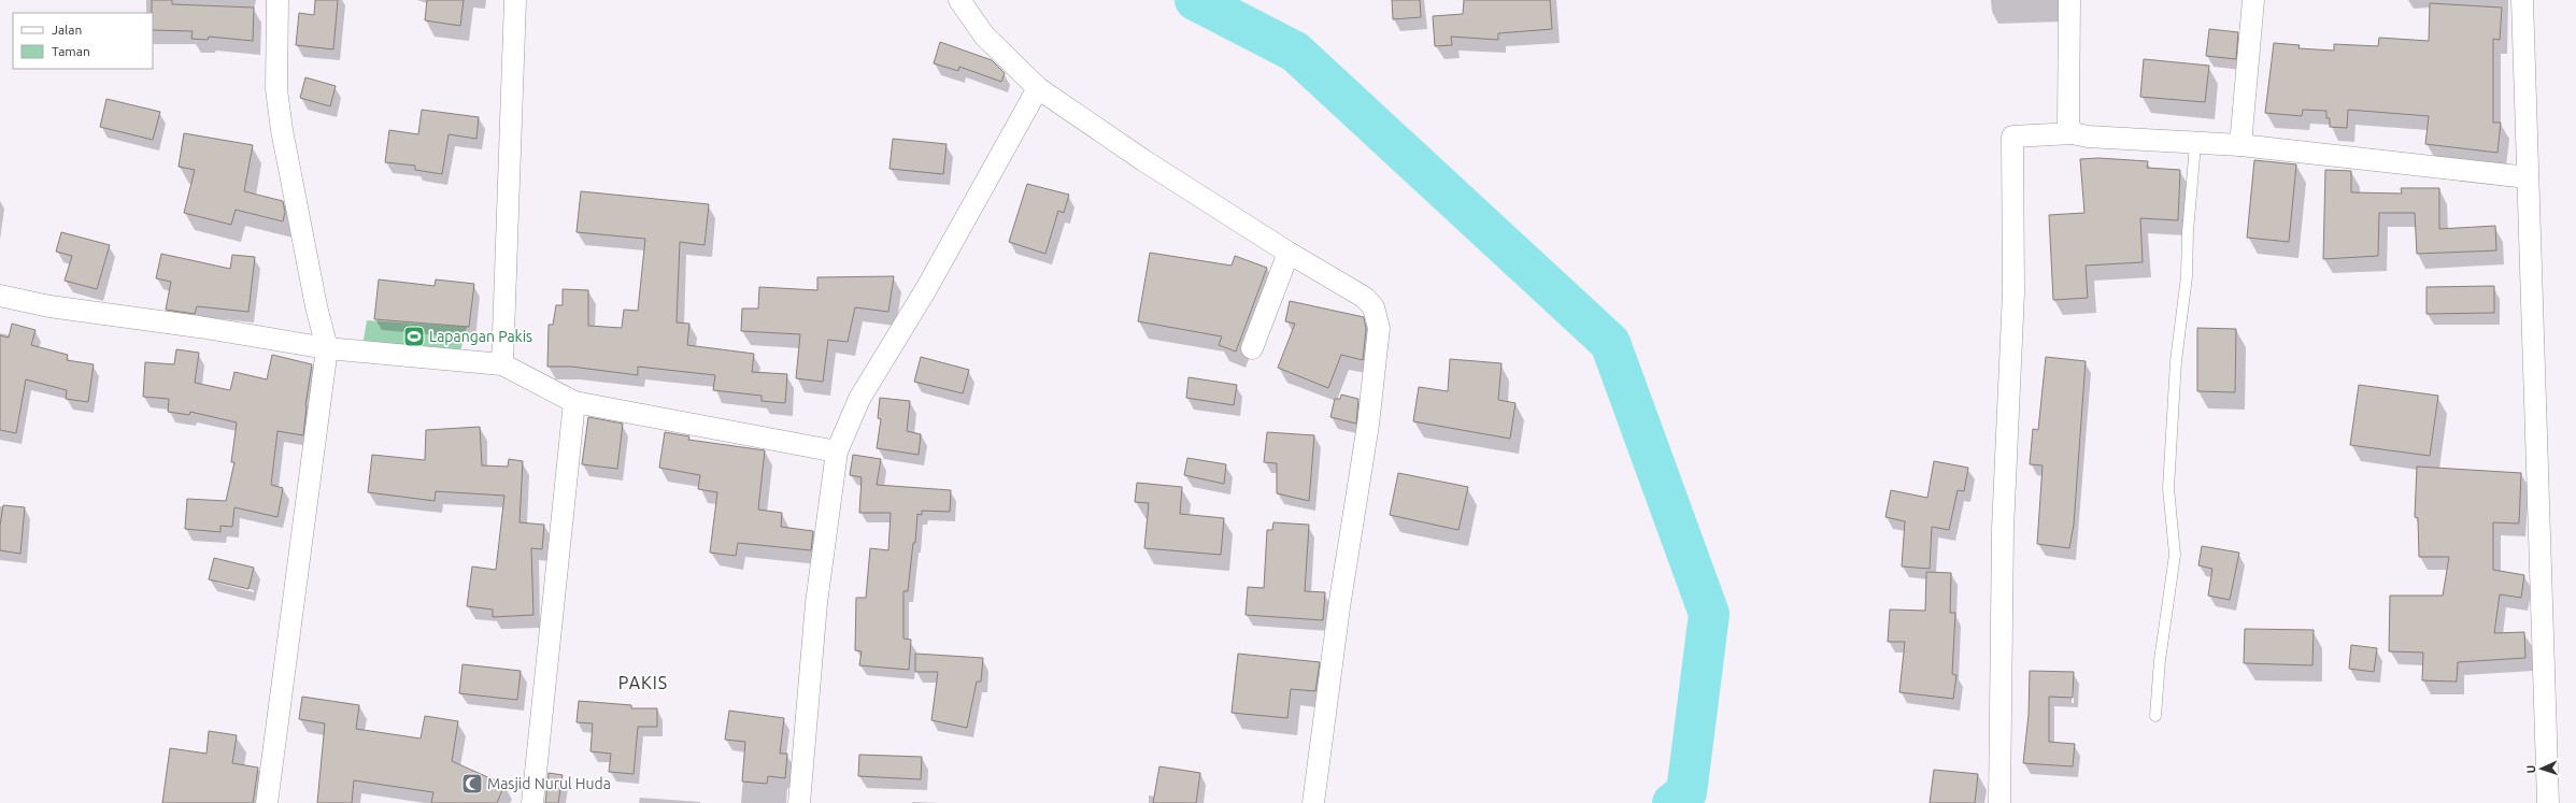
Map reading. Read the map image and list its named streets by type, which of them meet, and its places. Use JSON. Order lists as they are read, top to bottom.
{
  "districts": ["PAKIS"],
  "places": {
    "sports": ["Lapangan Pakis"],
    "mosque": ["Masjid Nurul Huda"]
  },
  "legend": ["Jalan", "Taman"],
  "north": "left"
}
